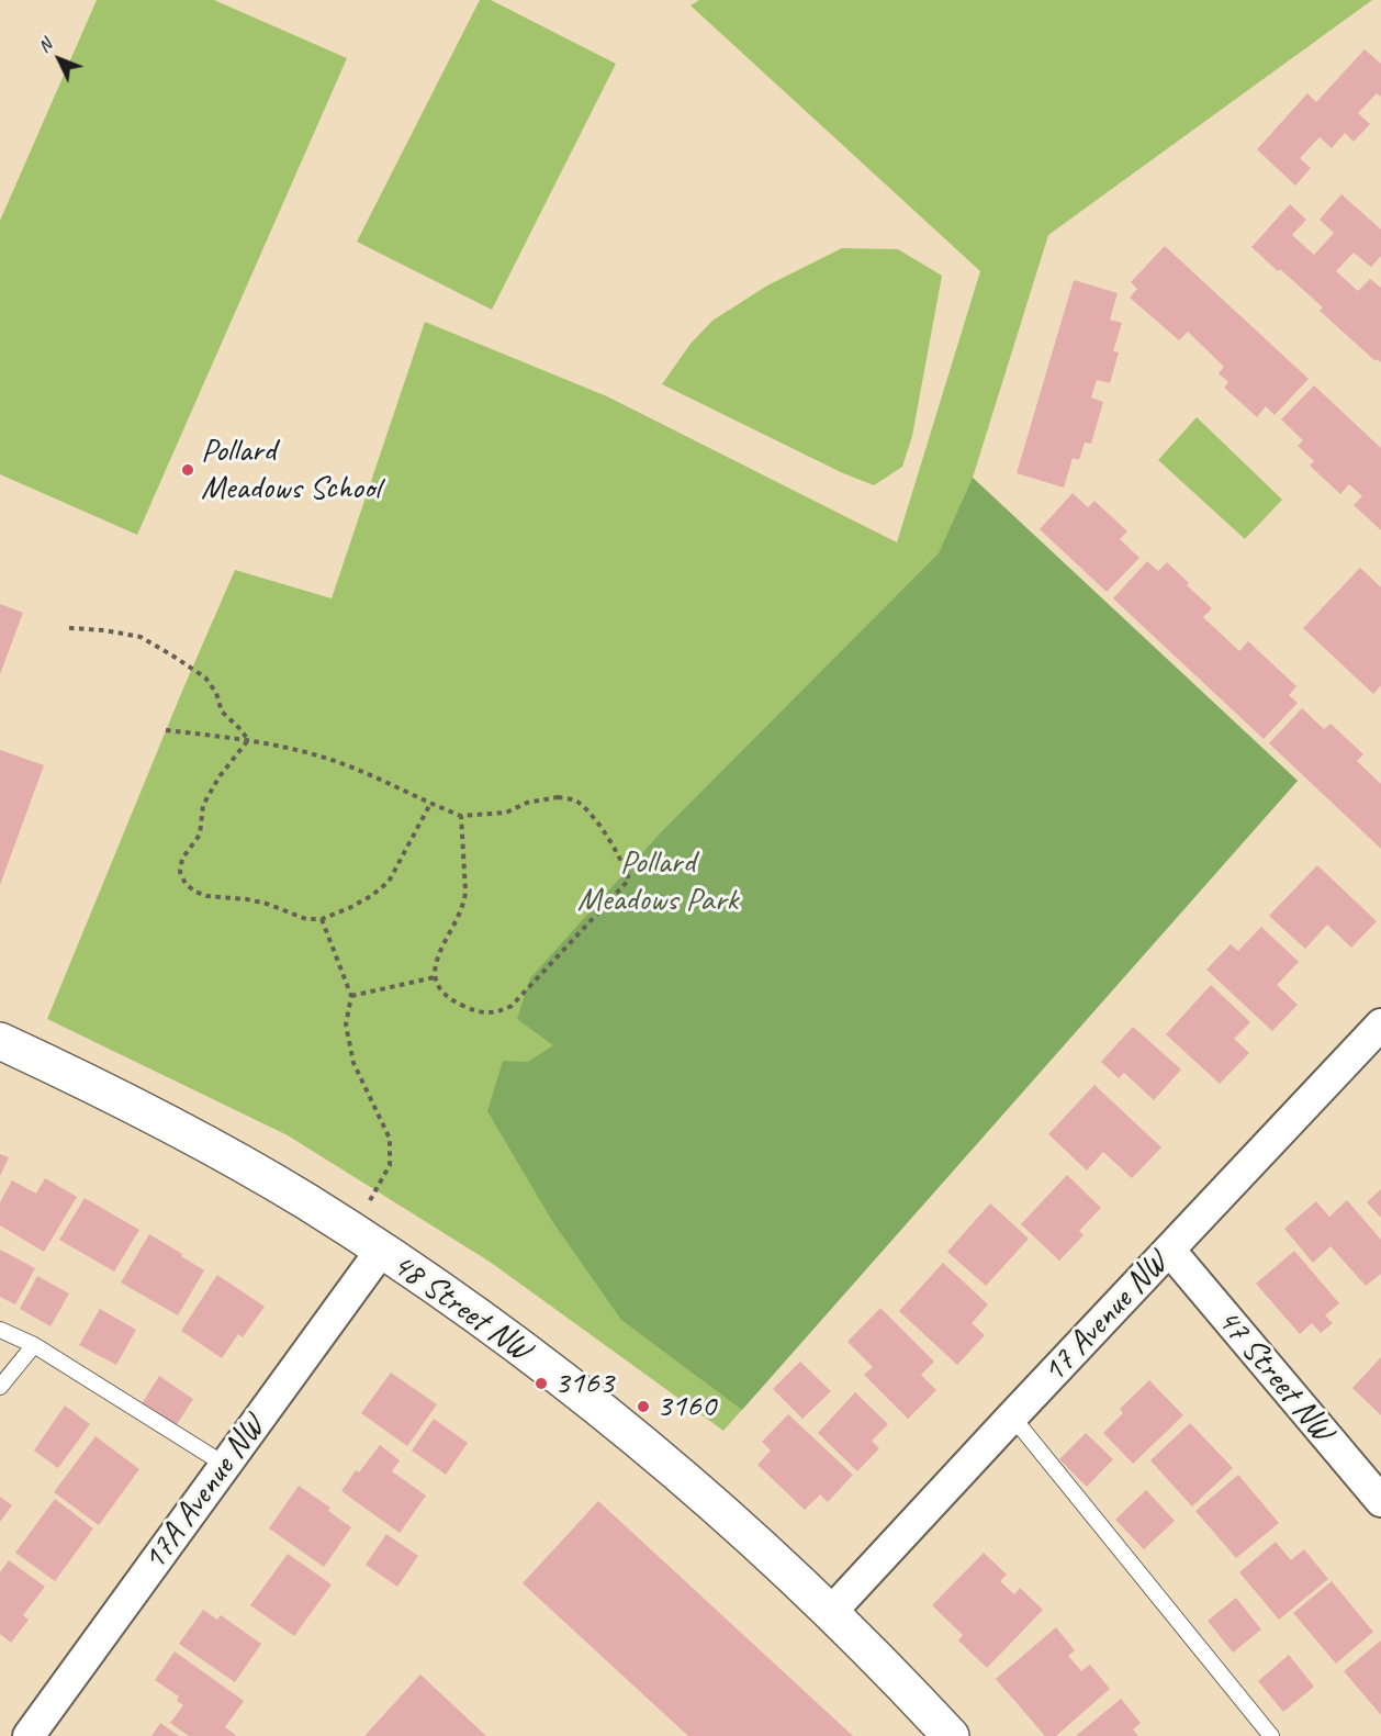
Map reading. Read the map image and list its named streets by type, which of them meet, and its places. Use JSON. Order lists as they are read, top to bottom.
{
  "streets": {
    "street": [
      "48 Street NW",
      "17 Avenue NW",
      "47 Street NW",
      "17A Avenue NW"
    ]
  },
  "crossings": [
    ["48 Street NW", "17 Avenue NW"],
    ["48 Street NW", "17A Avenue NW"],
    ["17 Avenue NW", "47 Street NW"]
  ],
  "parks": ["Pollard Meadows Park"],
  "places": ["Pollard Meadows School", "3163", "3160"],
  "north": "top left"
}
